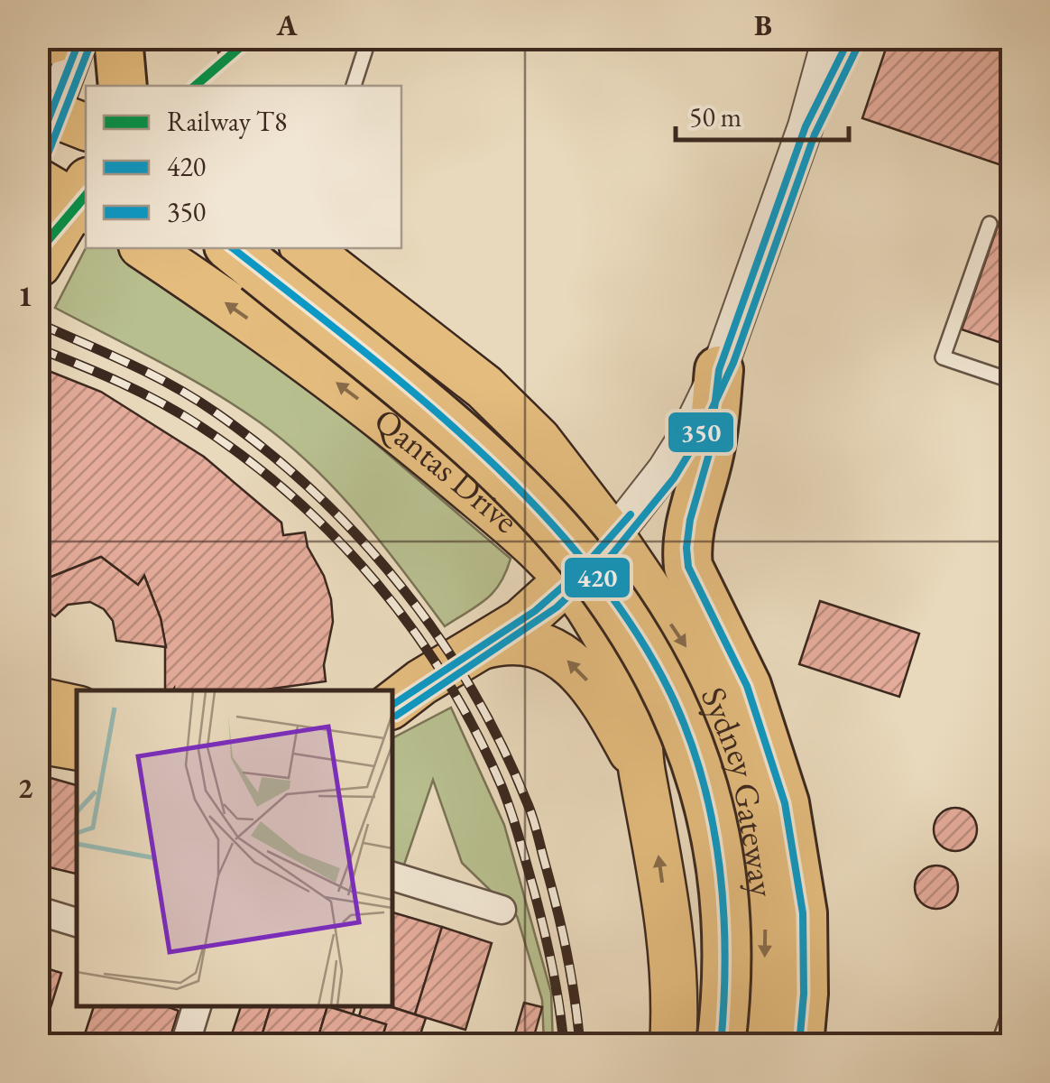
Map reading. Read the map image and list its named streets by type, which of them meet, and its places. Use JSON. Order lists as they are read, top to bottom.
{
  "streets": {
    "main road": ["Qantas Drive", "Sydney Gateway"]
  },
  "one_way": ["Sydney Gateway"],
  "lines": ["rail line T8", "transit line 420", "transit line 350"],
  "legend": ["Railway T8", "420", "350"],
  "scale_bar": "50 m",
  "grid": {
    "columns": ["A", "B"],
    "rows": ["1", "2"]
  }
}
